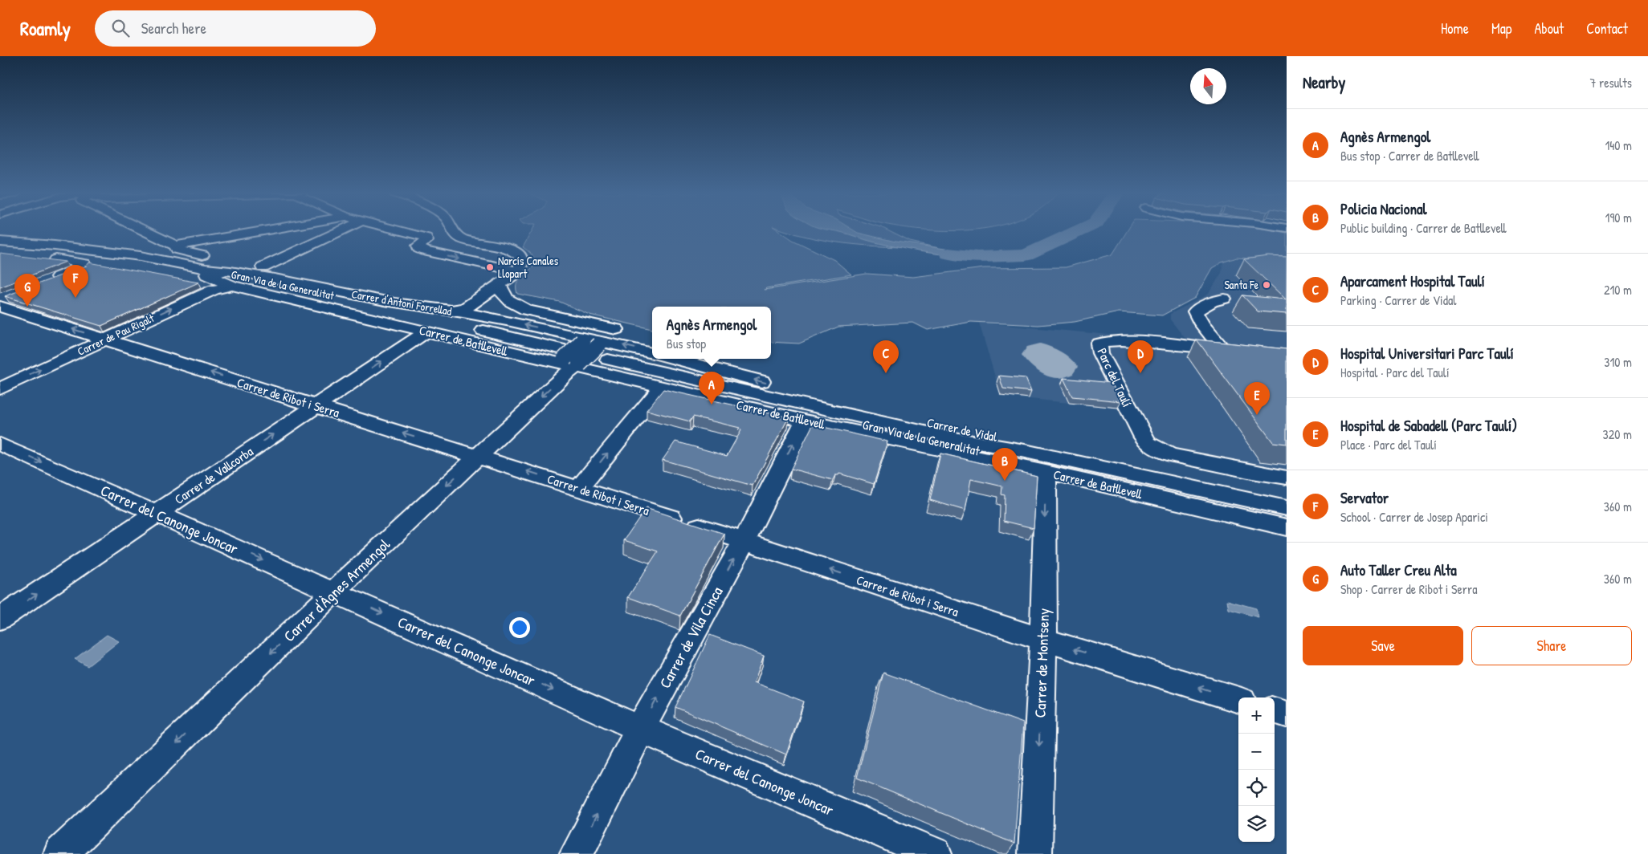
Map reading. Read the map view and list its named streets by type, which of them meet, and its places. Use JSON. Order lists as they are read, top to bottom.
{
  "streets": {
    "street": [
      "Gran Via de la Generalitat",
      "Carrer d'Antoni Forrellad",
      "Carrer de Pau Rigalt",
      "Carrer de Batllevell",
      "Parc del Taulí",
      "Carrer de Ribot i Serra",
      "Carrer de Vidal",
      "Carrer de Vallcorba",
      "Carrer del Canonge Joncar",
      "Carrer d'Àgnes Armengol",
      "Carrer de Vila Cinca",
      "Carrer de Montseny"
    ]
  },
  "crossings": [
    ["Gran Via de la Generalitat", "Carrer d'Antoni Forrellad"],
    ["Gran Via de la Generalitat", "Carrer de Batllevell"],
    ["Gran Via de la Generalitat", "Carrer d'Àgnes Armengol"],
    ["Carrer d'Antoni Forrellad", "Carrer d'Àgnes Armengol"],
    ["Carrer de Pau Rigalt", "Carrer de Batllevell"],
    ["Carrer de Pau Rigalt", "Carrer de Ribot i Serra"],
    ["Carrer de Batllevell", "Carrer de Vallcorba"],
    ["Carrer de Batllevell", "Carrer d'Àgnes Armengol"],
    ["Carrer de Batllevell", "Carrer de Vila Cinca"],
    ["Carrer de Batllevell", "Carrer de Montseny"],
    ["Carrer de Ribot i Serra", "Carrer de Vallcorba"],
    ["Carrer de Ribot i Serra", "Carrer d'Àgnes Armengol"],
    ["Carrer de Ribot i Serra", "Carrer de Vila Cinca"],
    ["Carrer de Ribot i Serra", "Carrer de Montseny"],
    ["Carrer de Vallcorba", "Carrer del Canonge Joncar"],
    ["Carrer del Canonge Joncar", "Carrer d'Àgnes Armengol"],
    ["Carrer del Canonge Joncar", "Carrer de Vila Cinca"]
  ],
  "one_way": [
    "Carrer de Pau Rigalt",
    "Carrer de Vidal",
    "Carrer de Vallcorba",
    "Carrer del Canonge Joncar",
    "Carrer d'Àgnes Armengol",
    "Carrer de Vila Cinca",
    "Carrer de Montseny"
  ],
  "places": ["Narcís Canales Llopart", "Santa Fe"],
  "north": "top",
  "page": {
    "header": "Roamly",
    "search": "Search here",
    "nav": [
      "Home",
      "Map",
      "About",
      "Contact"
    ],
    "heading": ["Nearby", "7 results"],
    "list": [
      {
        "mark": "A",
        "name": "Agnès Armengol",
        "note": "Bus stop · Carrer de Batllevell",
        "value": "140 m"
      },
      {
        "mark": "B",
        "name": "Policia Nacional",
        "note": "Public building · Carrer de Batllevell",
        "value": "190 m"
      },
      {
        "mark": "C",
        "name": "Aparcament Hospital Taulí",
        "note": "Parking · Carrer de Vidal",
        "value": "210 m"
      },
      {
        "mark": "D",
        "name": "Hospital Universitari Parc Taulí",
        "note": "Hospital · Parc del Taulí",
        "value": "310 m"
      },
      {
        "mark": "E",
        "name": "Hospital de Sabadell (Parc Taulí)",
        "note": "Place · Parc del Taulí",
        "value": "320 m"
      },
      {
        "mark": "F",
        "name": "Servator",
        "note": "School · Carrer de Josep Aparici",
        "value": "360 m"
      },
      {
        "mark": "G",
        "name": "Auto Taller Creu Alta",
        "note": "Shop · Carrer de Ribot i Serra",
        "value": "360 m"
      }
    ],
    "pins": [
      "F",
      "G",
      "C",
      "D",
      "A",
      "E",
      "B"
    ],
    "popup": ["Agnès Armengol", "Bus stop"],
    "buttons": ["Save", "Share"],
    "map_buttons": ["+", "−"]
  }
}
